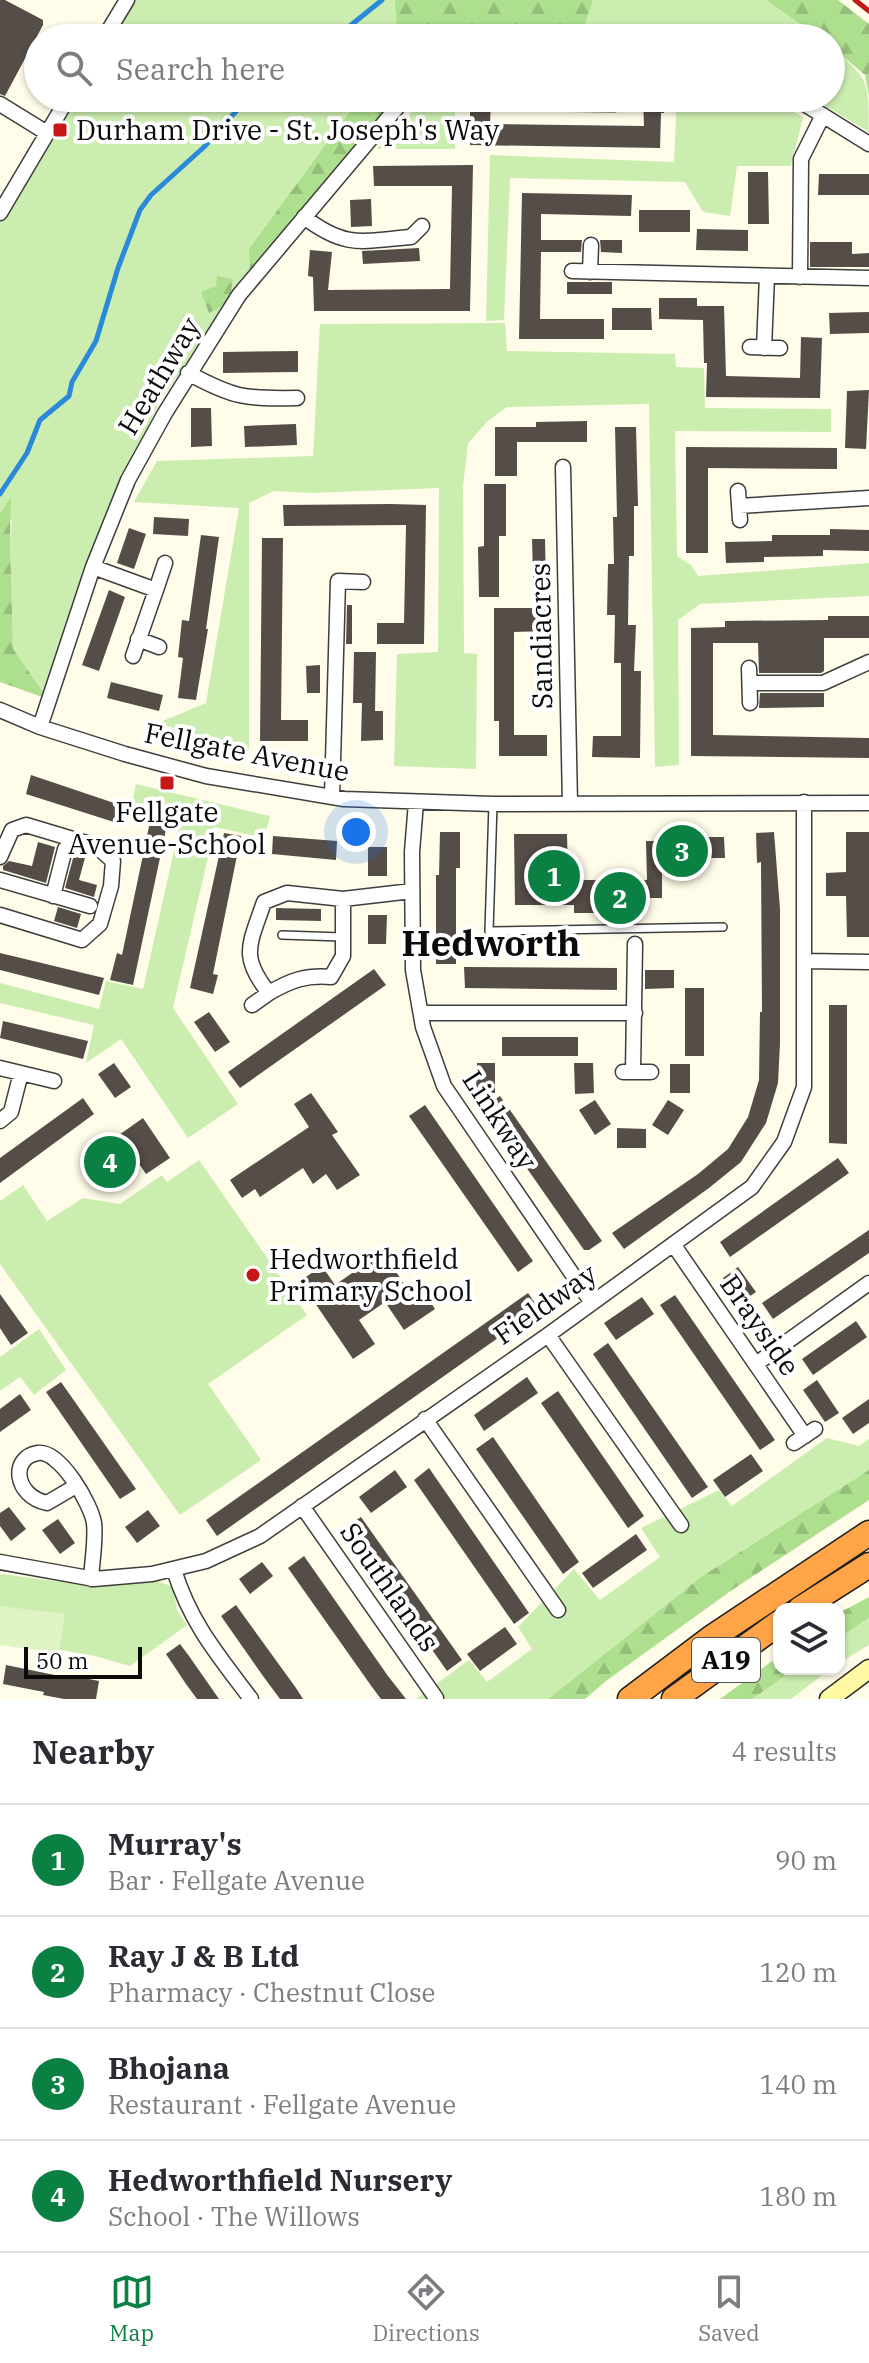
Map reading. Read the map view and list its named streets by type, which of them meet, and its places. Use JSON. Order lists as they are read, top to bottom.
{
  "streets": {
    "highway": ["A19"],
    "street": [
      "Heathway",
      "Sandiacres",
      "Fellgate Avenue",
      "Linkway",
      "Fieldway",
      "Brayside",
      "Southlands"
    ]
  },
  "crossings": [
    ["Heathway", "Fellgate Avenue"],
    ["Sandiacres", "Fellgate Avenue"],
    ["Fellgate Avenue", "Linkway"],
    ["Fellgate Avenue", "Fieldway"],
    ["Linkway", "Fieldway"],
    ["Fieldway", "Brayside"],
    ["Fieldway", "Southlands"]
  ],
  "districts": ["Hedworth"],
  "places": {
    "transit": ["Durham Drive - St. Joseph's Way", "Fellgate Avenue-School"],
    "other": ["Hedworthfield Primary School"]
  },
  "scale_bar": "50 m",
  "page": {
    "search": "Search here",
    "pins": [
      "3",
      "1",
      "2",
      "4"
    ],
    "scale": "50 m",
    "heading": ["Nearby", "4 results"],
    "list": [
      {
        "mark": "1",
        "name": "Murray's",
        "note": "Bar · Fellgate Avenue",
        "value": "90 m"
      },
      {
        "mark": "2",
        "name": "Ray J & B Ltd",
        "note": "Pharmacy · Chestnut Close",
        "value": "120 m"
      },
      {
        "mark": "3",
        "name": "Bhojana",
        "note": "Restaurant · Fellgate Avenue",
        "value": "140 m"
      },
      {
        "mark": "4",
        "name": "Hedworthfield Nursery",
        "note": "School · The Willows",
        "value": "180 m"
      }
    ],
    "nav": ["Map", "Directions", "Saved"]
  }
}
